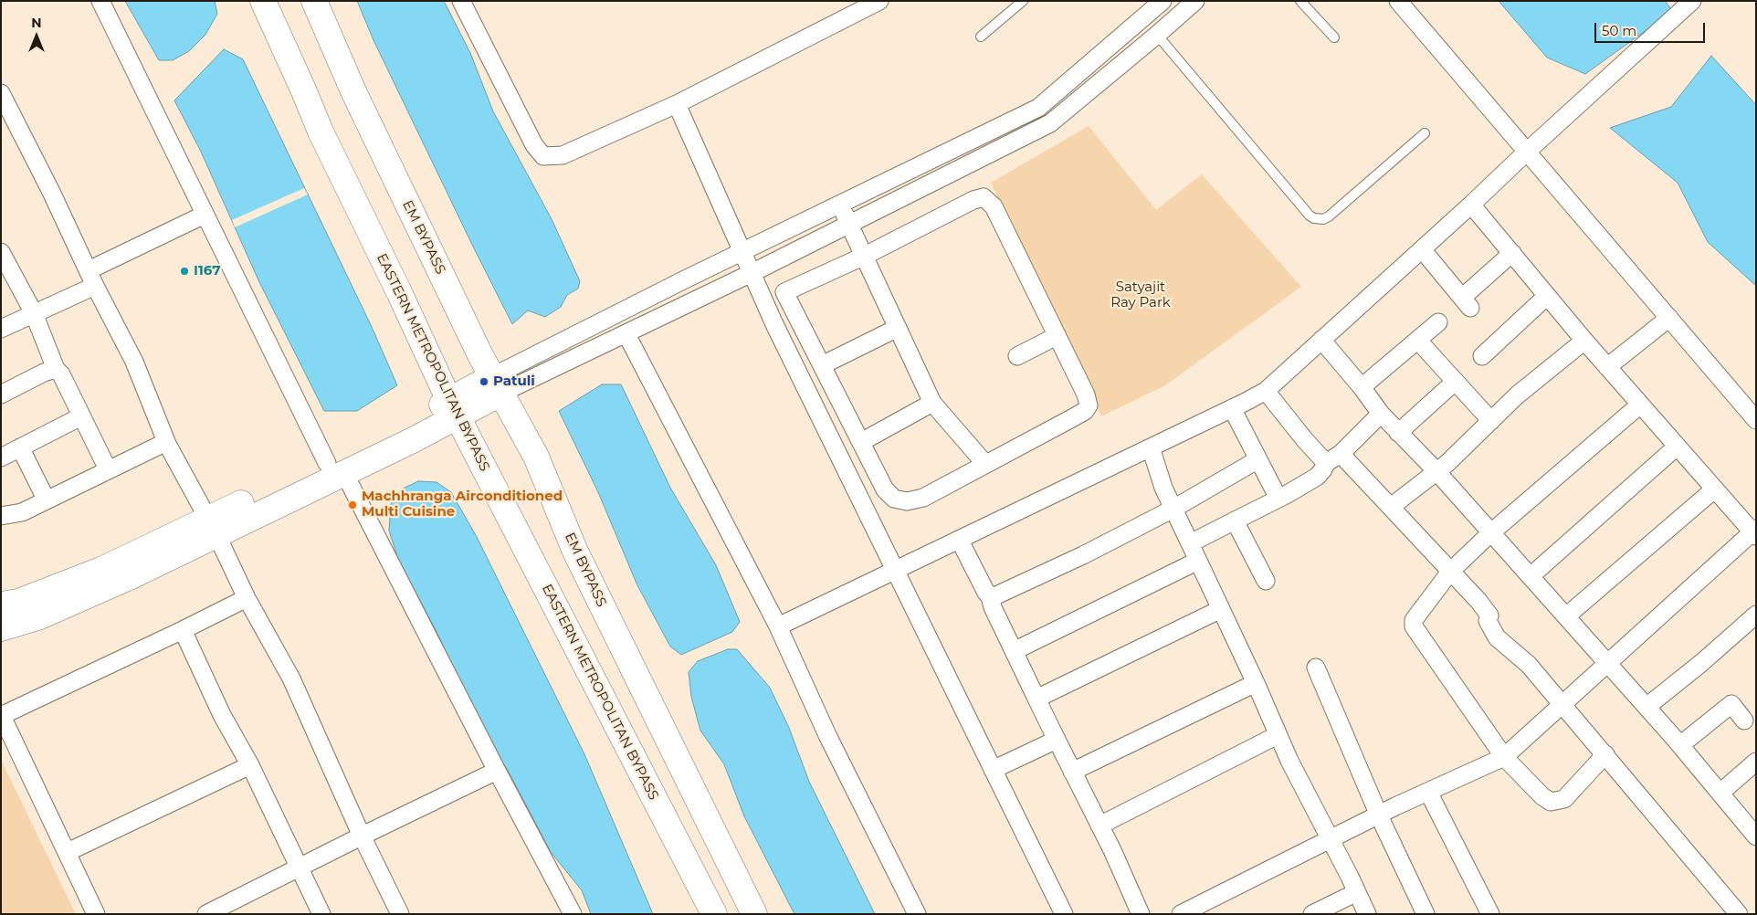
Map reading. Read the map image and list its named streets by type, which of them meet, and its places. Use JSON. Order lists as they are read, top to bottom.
{
  "streets": {
    "main road": ["EM BYPASS", "EASTERN METROPOLITAN BYPASS"]
  },
  "parks": ["Satyajit Ray Park"],
  "places": ["I167", "Patuli", "Machhranga Airconditioned Multi Cuisine"],
  "scale_bar": "50 m",
  "north": "top"
}
